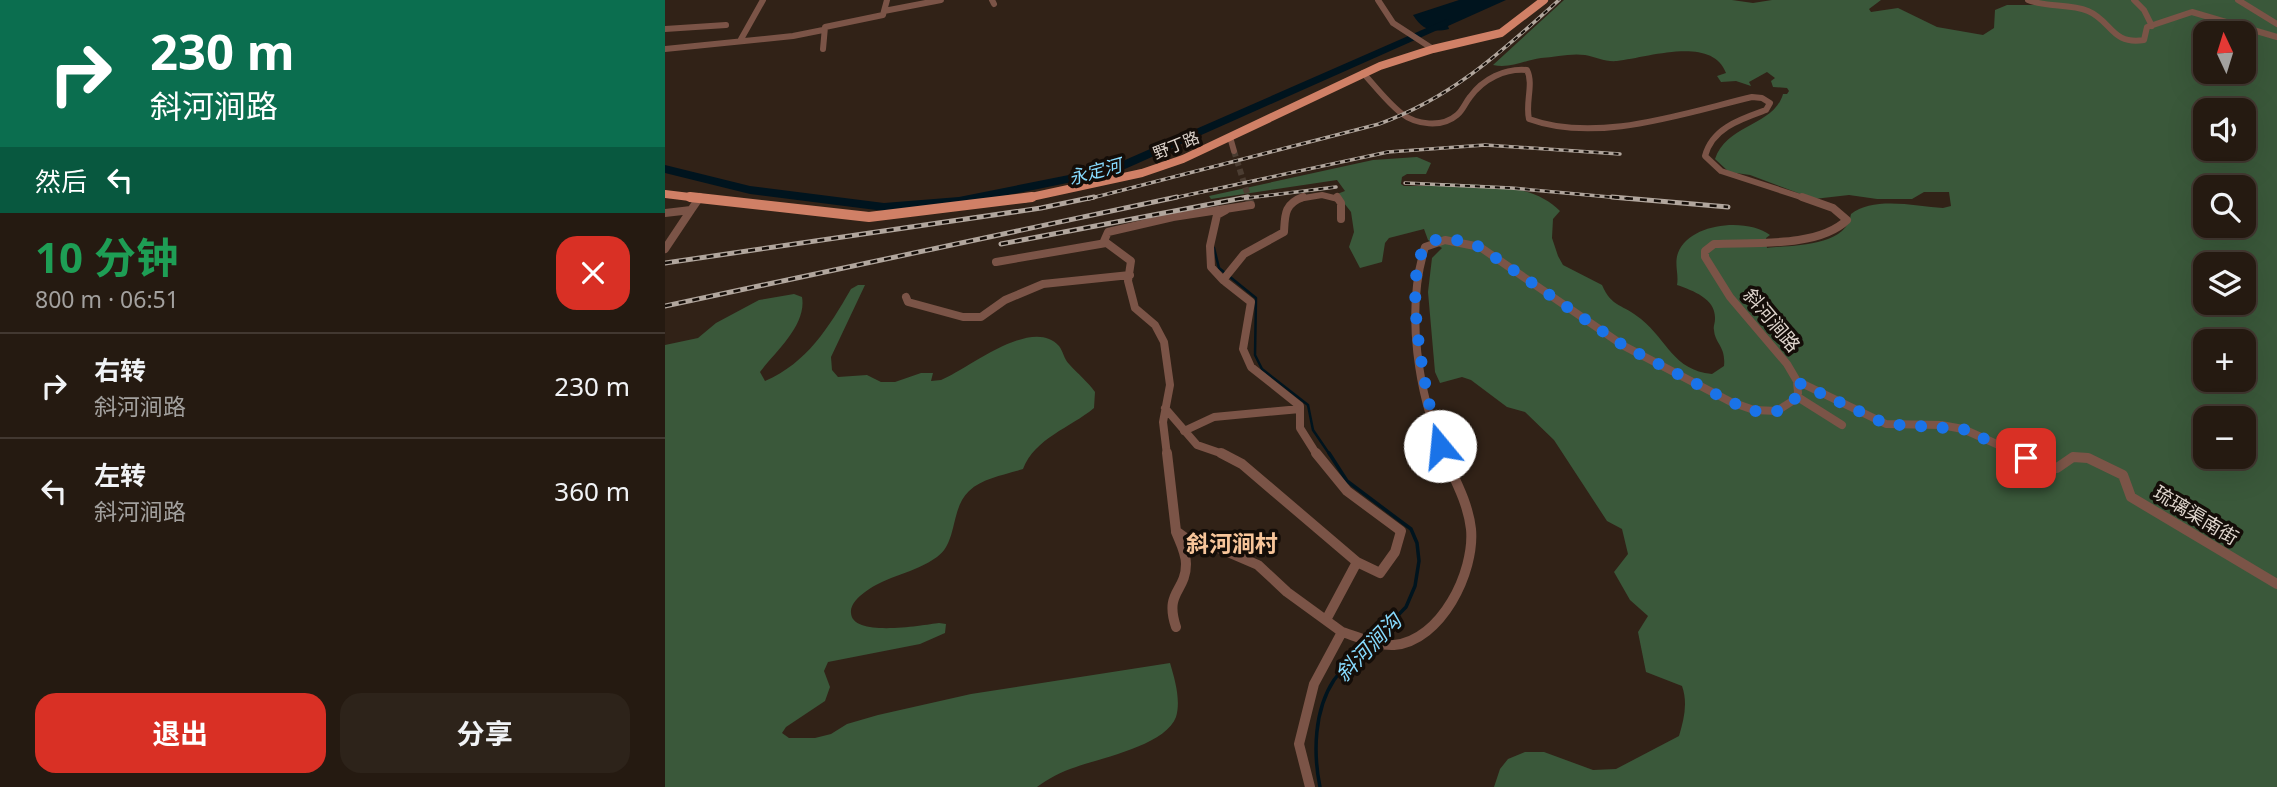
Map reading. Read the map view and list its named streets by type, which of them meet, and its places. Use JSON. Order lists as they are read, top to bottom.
{
  "streets": {
    "main road": ["野丁路"],
    "street": ["斜河涧路", "琉璃渠南街"]
  },
  "crossings": [
    ["野丁路", "斜河涧路"],
    ["斜河涧路", "琉璃渠南街"]
  ],
  "districts": ["斜河涧村"],
  "water": ["永定河", "斜河涧沟"],
  "north": "top",
  "page": {
    "turn": ["230 m", "斜河涧路"],
    "map_buttons": ["+", "−"],
    "then": "然后",
    "heading": ["10 分钟", "800 m · 06:51"],
    "list": [
      {
        "name": "右转",
        "note": "斜河涧路",
        "value": "230 m"
      },
      {
        "name": "左转",
        "note": "斜河涧路",
        "value": "360 m"
      }
    ],
    "buttons": ["退出", "分享"]
  }
}
